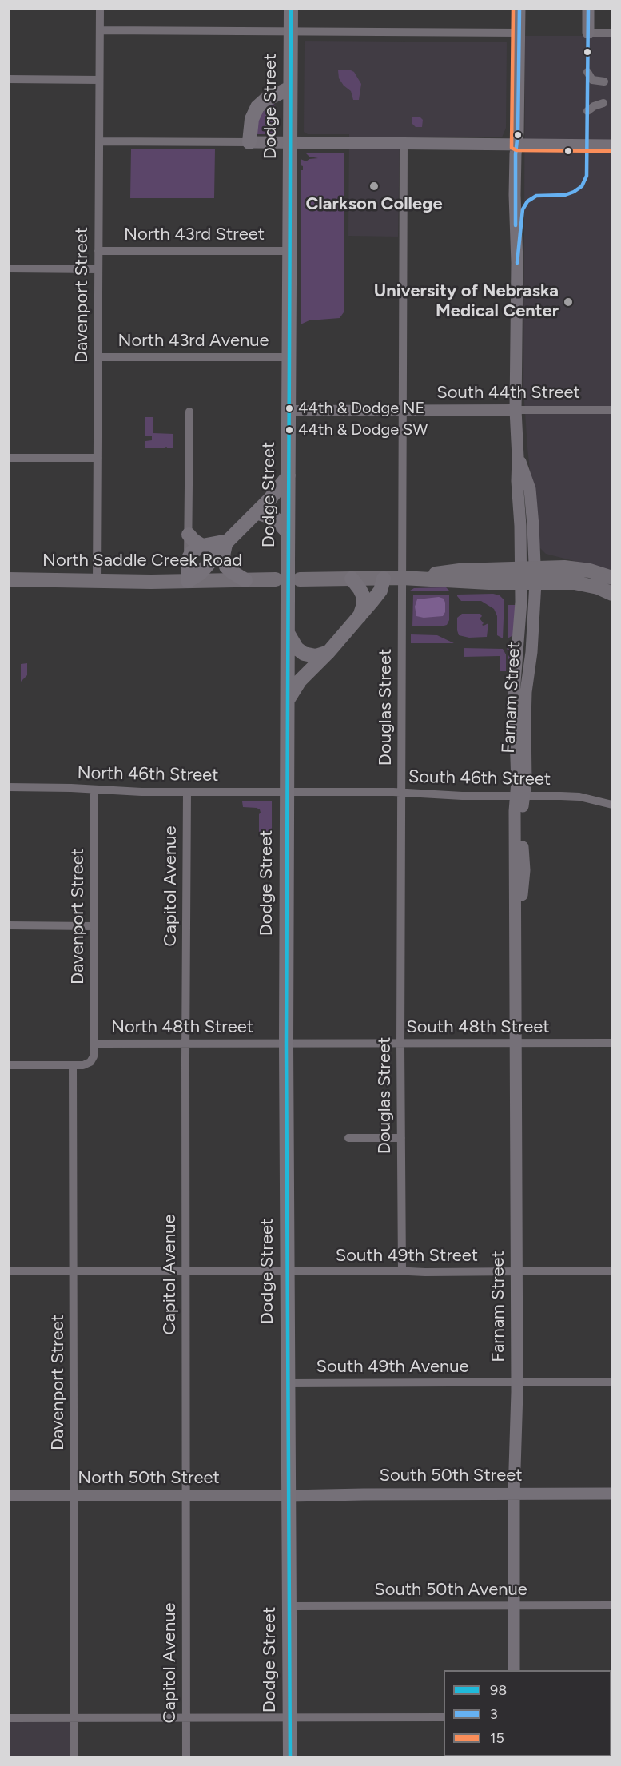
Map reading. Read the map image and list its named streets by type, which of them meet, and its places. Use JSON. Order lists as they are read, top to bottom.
{
  "streets": {
    "highway": ["Dodge Street"],
    "main road": ["North Saddle Creek Road", "Farnam Street", "South 50th Street"],
    "street": [
      "North 43rd Street",
      "Davenport Street",
      "North 43rd Avenue",
      "South 44th Street",
      "Douglas Street",
      "North 46th Street",
      "South 46th Street",
      "Capitol Avenue",
      "North 48th Street",
      "South 48th Street",
      "South 49th Street",
      "South 49th Avenue",
      "North 50th Street",
      "South 50th Avenue"
    ]
  },
  "crossings": [
    ["Dodge Street", "North 43rd Street"],
    ["Dodge Street", "North 43rd Avenue"],
    ["Dodge Street", "South 44th Street"],
    ["Dodge Street", "North 46th Street"],
    ["Dodge Street", "South 46th Street"],
    ["Dodge Street", "North 48th Street"],
    ["Dodge Street", "South 48th Street"],
    ["Dodge Street", "South 49th Street"],
    ["Dodge Street", "South 49th Avenue"],
    ["Dodge Street", "South 50th Street"],
    ["Dodge Street", "North 50th Street"],
    ["Dodge Street", "South 50th Avenue"],
    ["North 43rd Street", "Davenport Street"],
    ["Davenport Street", "North 43rd Avenue"],
    ["Davenport Street", "North Saddle Creek Road"],
    ["Davenport Street", "North 46th Street"],
    ["Davenport Street", "North 48th Street"],
    ["Davenport Street", "South 49th Street"],
    ["Davenport Street", "North 50th Street"],
    ["South 44th Street", "Farnam Street"],
    ["South 44th Street", "Douglas Street"],
    ["Farnam Street", "South 46th Street"],
    ["Farnam Street", "South 48th Street"],
    ["Farnam Street", "South 49th Street"],
    ["Farnam Street", "South 49th Avenue"],
    ["Farnam Street", "South 50th Street"],
    ["Farnam Street", "South 50th Avenue"],
    ["Douglas Street", "South 46th Street"],
    ["Douglas Street", "South 48th Street"],
    ["Douglas Street", "South 49th Street"],
    ["North 46th Street", "South 46th Street"],
    ["North 46th Street", "Capitol Avenue"],
    ["Capitol Avenue", "North 48th Street"],
    ["Capitol Avenue", "South 49th Street"],
    ["Capitol Avenue", "North 50th Street"],
    ["North 48th Street", "South 48th Street"],
    ["South 50th Street", "North 50th Street"]
  ],
  "places": [
    "Clarkson College",
    "University of Nebraska Medical Center",
    "44th & Dodge NE",
    "44th & Dodge SW"
  ],
  "lines": ["transit line 98", "transit line 3", "transit line 15"],
  "legend": ["98", "3", "15"]
}
